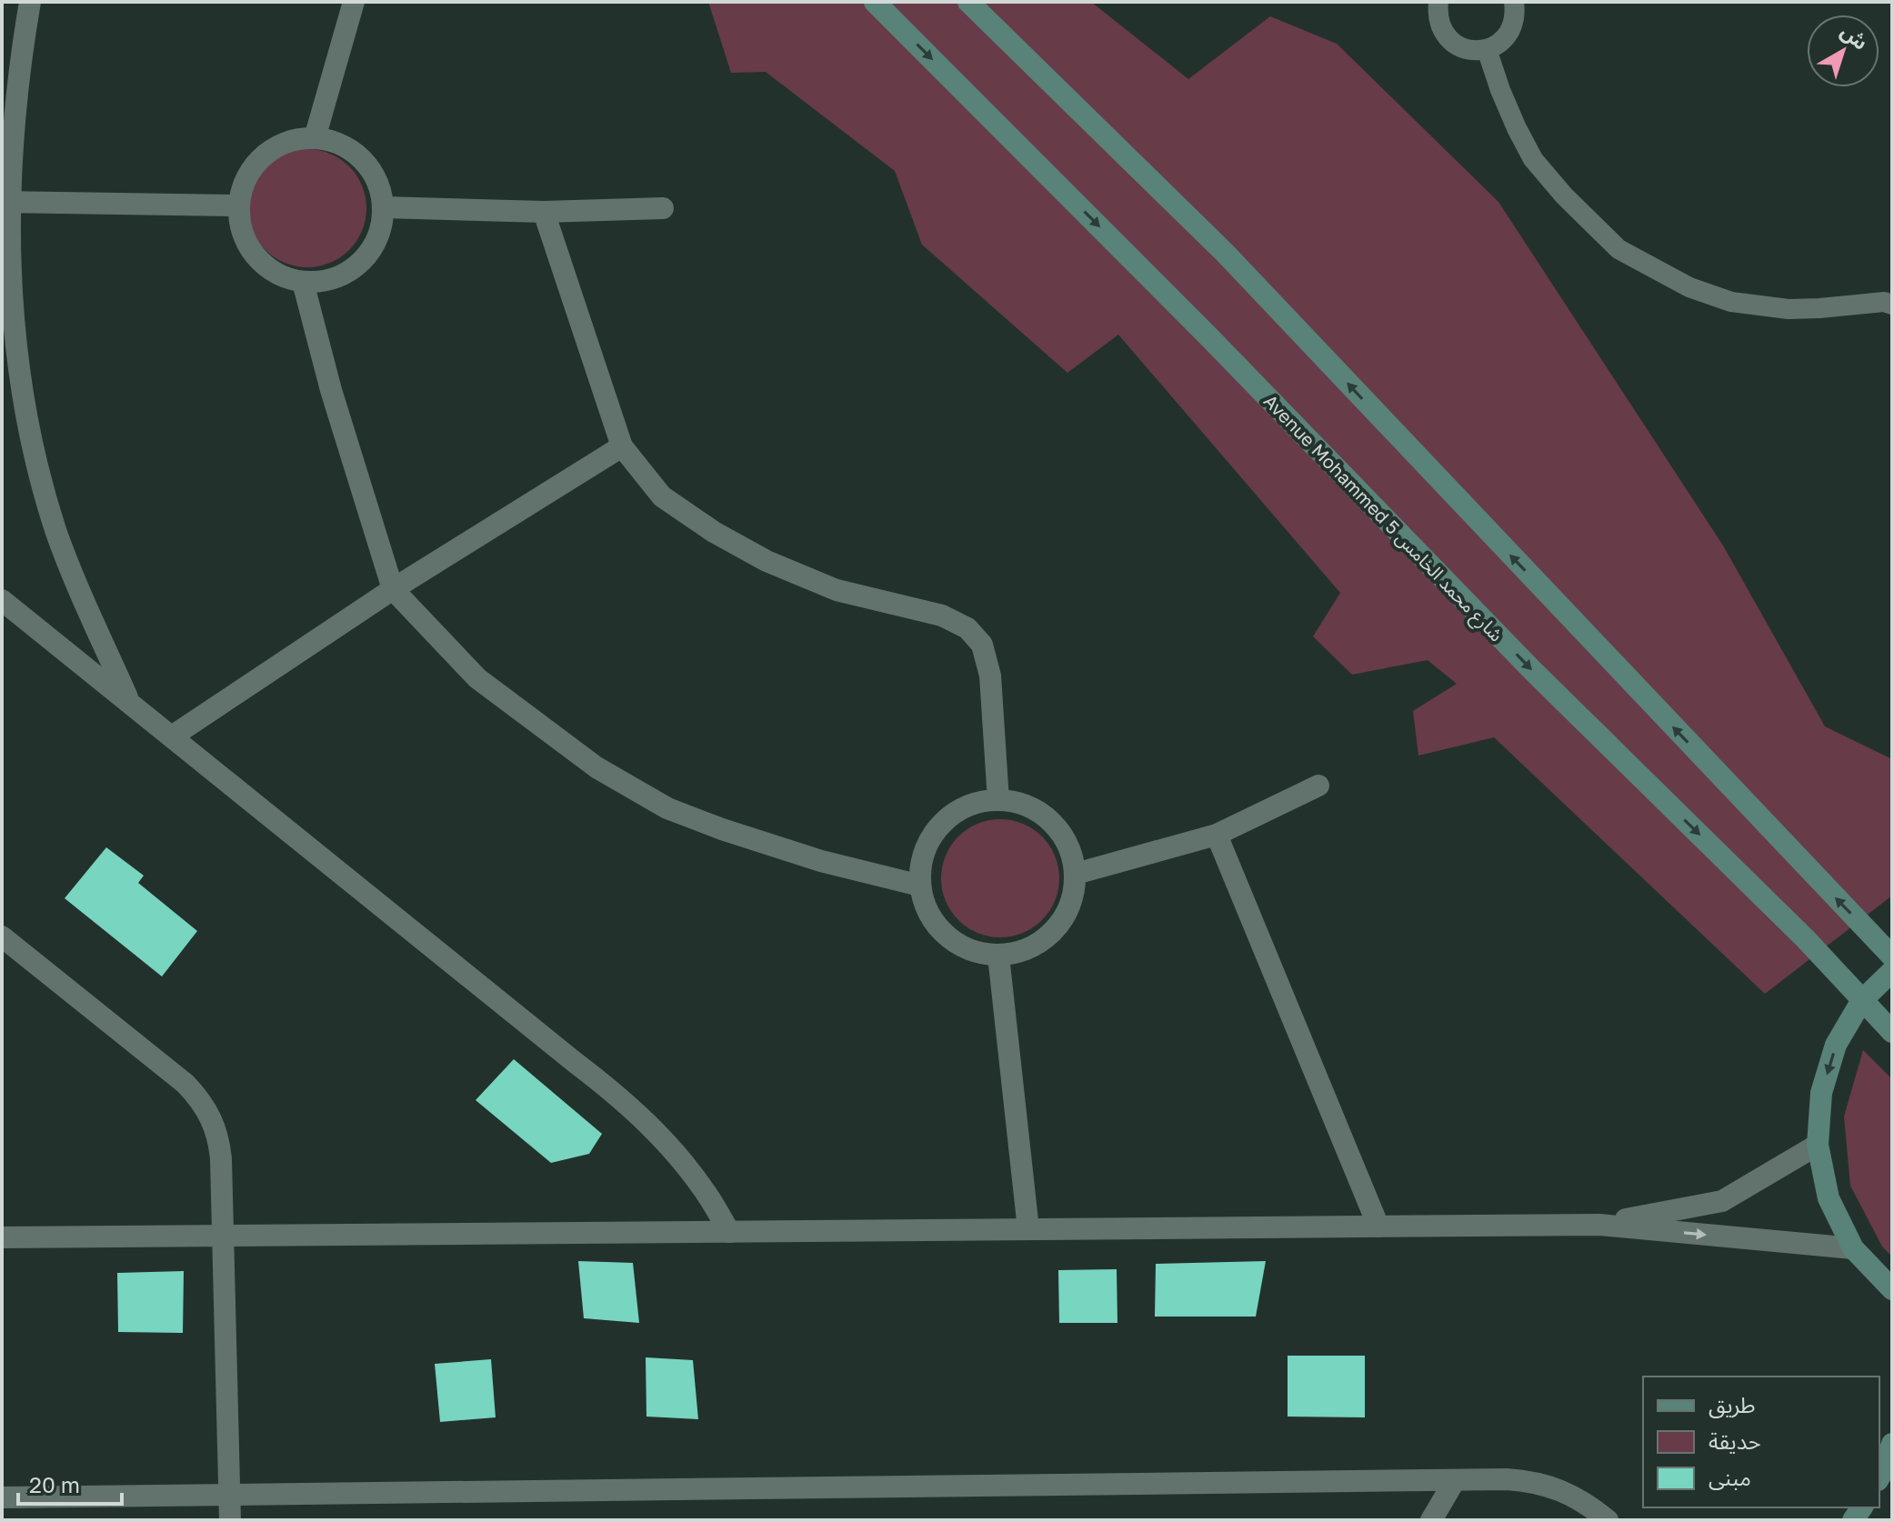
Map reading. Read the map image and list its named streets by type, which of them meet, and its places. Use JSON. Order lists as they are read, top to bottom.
{
  "streets": {
    "main road": ["Avenue Mohammed 5 شارع محمد الخامس"]
  },
  "legend": ["طريق", "حديقة", "مبنى"],
  "scale_bar": "20 m",
  "north": "top right"
}
